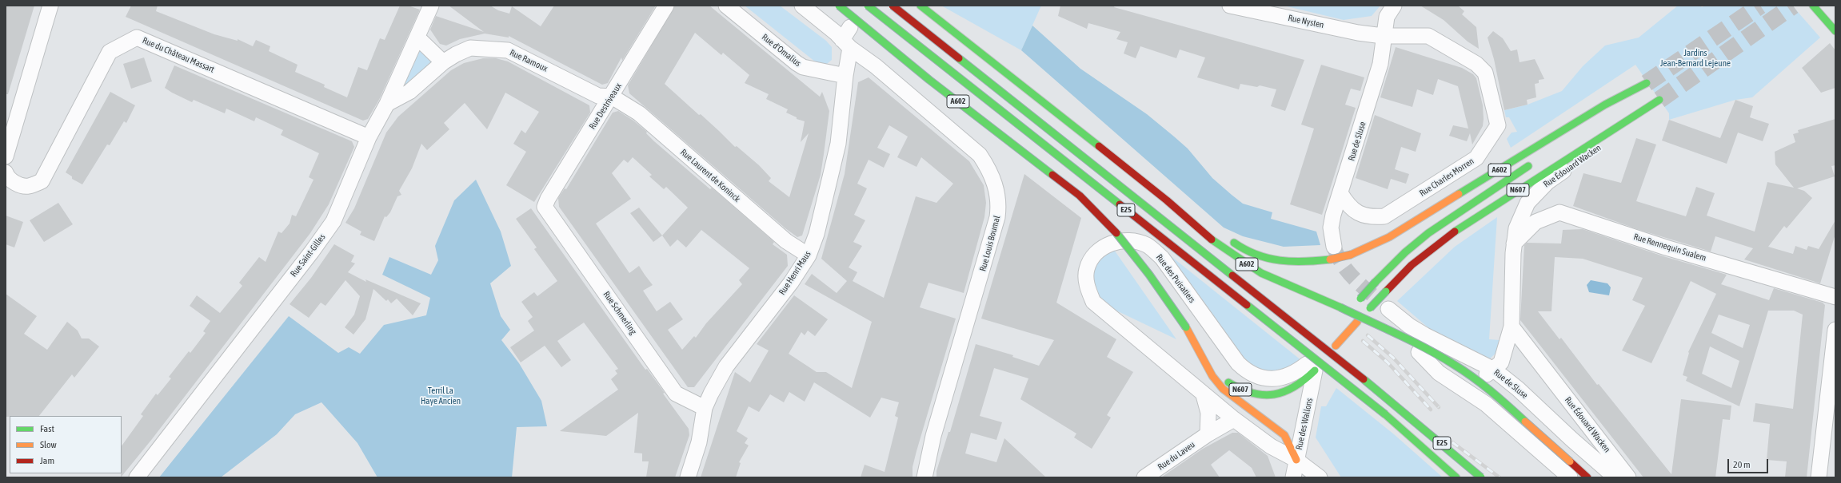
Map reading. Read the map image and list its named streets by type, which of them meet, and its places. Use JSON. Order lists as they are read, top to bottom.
{
  "streets": {
    "main road": ["A602", "N607", "E25"],
    "street": [
      "Rue Nysten",
      "Rue d'Omalius",
      "Rue du Château Massart",
      "Rue Ramoux",
      "Rue Destriveaux",
      "Rue de Sluse",
      "Rue Édouard Wacken",
      "Rue Laurent de Koninck",
      "Rue Charles Morren",
      "Rue Louis Boumal",
      "Rue Rennequin Sualem",
      "Rue Saint-Gilles",
      "Rue Henri Maus",
      "Rue des Puisatiers",
      "Rue Schmerling",
      "Rue des Wallons",
      "Rue du Laveu"
    ]
  },
  "crossings": [
    ["Rue Nysten", "Rue de Sluse"],
    ["Rue Nysten", "Rue Charles Morren"],
    ["Rue d'Omalius", "Rue Henri Maus"],
    ["Rue du Château Massart", "Rue Saint-Gilles"],
    ["Rue Ramoux", "Rue Destriveaux"],
    ["Rue Ramoux", "Rue Laurent de Koninck"],
    ["Rue Ramoux", "Rue Saint-Gilles"],
    ["A602", "Rue de Sluse"],
    ["A602", "N607"],
    ["A602", "Rue des Puisatiers"],
    ["A602", "Rue des Wallons"],
    ["Rue Destriveaux", "Rue Laurent de Koninck"],
    ["Rue Destriveaux", "Rue Schmerling"],
    ["Rue de Sluse", "Rue Édouard Wacken"],
    ["Rue de Sluse", "Rue Charles Morren"],
    ["Rue Édouard Wacken", "N607"],
    ["Rue Édouard Wacken", "Rue Rennequin Sualem"],
    ["Rue Laurent de Koninck", "Rue Henri Maus"],
    ["N607", "Rue des Puisatiers"],
    ["N607", "Rue des Wallons"],
    ["Rue Louis Boumal", "Rue Henri Maus"],
    ["Rue Henri Maus", "Rue Schmerling"],
    ["Rue des Puisatiers", "Rue des Wallons"],
    ["Rue des Puisatiers", "Rue du Laveu"]
  ],
  "parks": ["Jardins Jean-Bernard Lejeune", "Terril La Haye Ancien"],
  "legend": ["Fast", "Slow", "Jam"],
  "scale_bar": "20 m"
}
